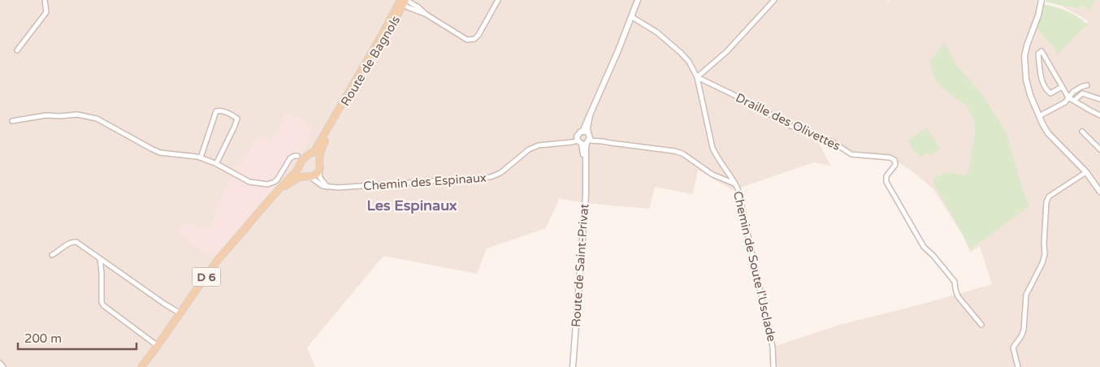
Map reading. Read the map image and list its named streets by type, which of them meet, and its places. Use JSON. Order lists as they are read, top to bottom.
{
  "streets": {
    "main road": ["Route de Bagnols", "D 6"],
    "street": [
      "Draille des Olivettes",
      "Chemin des Espinaux",
      "Route de Saint-Privat",
      "Chemin de Soute l'Usclade"
    ]
  },
  "crossings": [
    ["Draille des Olivettes", "Chemin de Soute l'Usclade"],
    ["Chemin des Espinaux", "Route de Saint-Privat"]
  ],
  "districts": ["Les Espinaux"],
  "scale_bar": "200 m"
}
